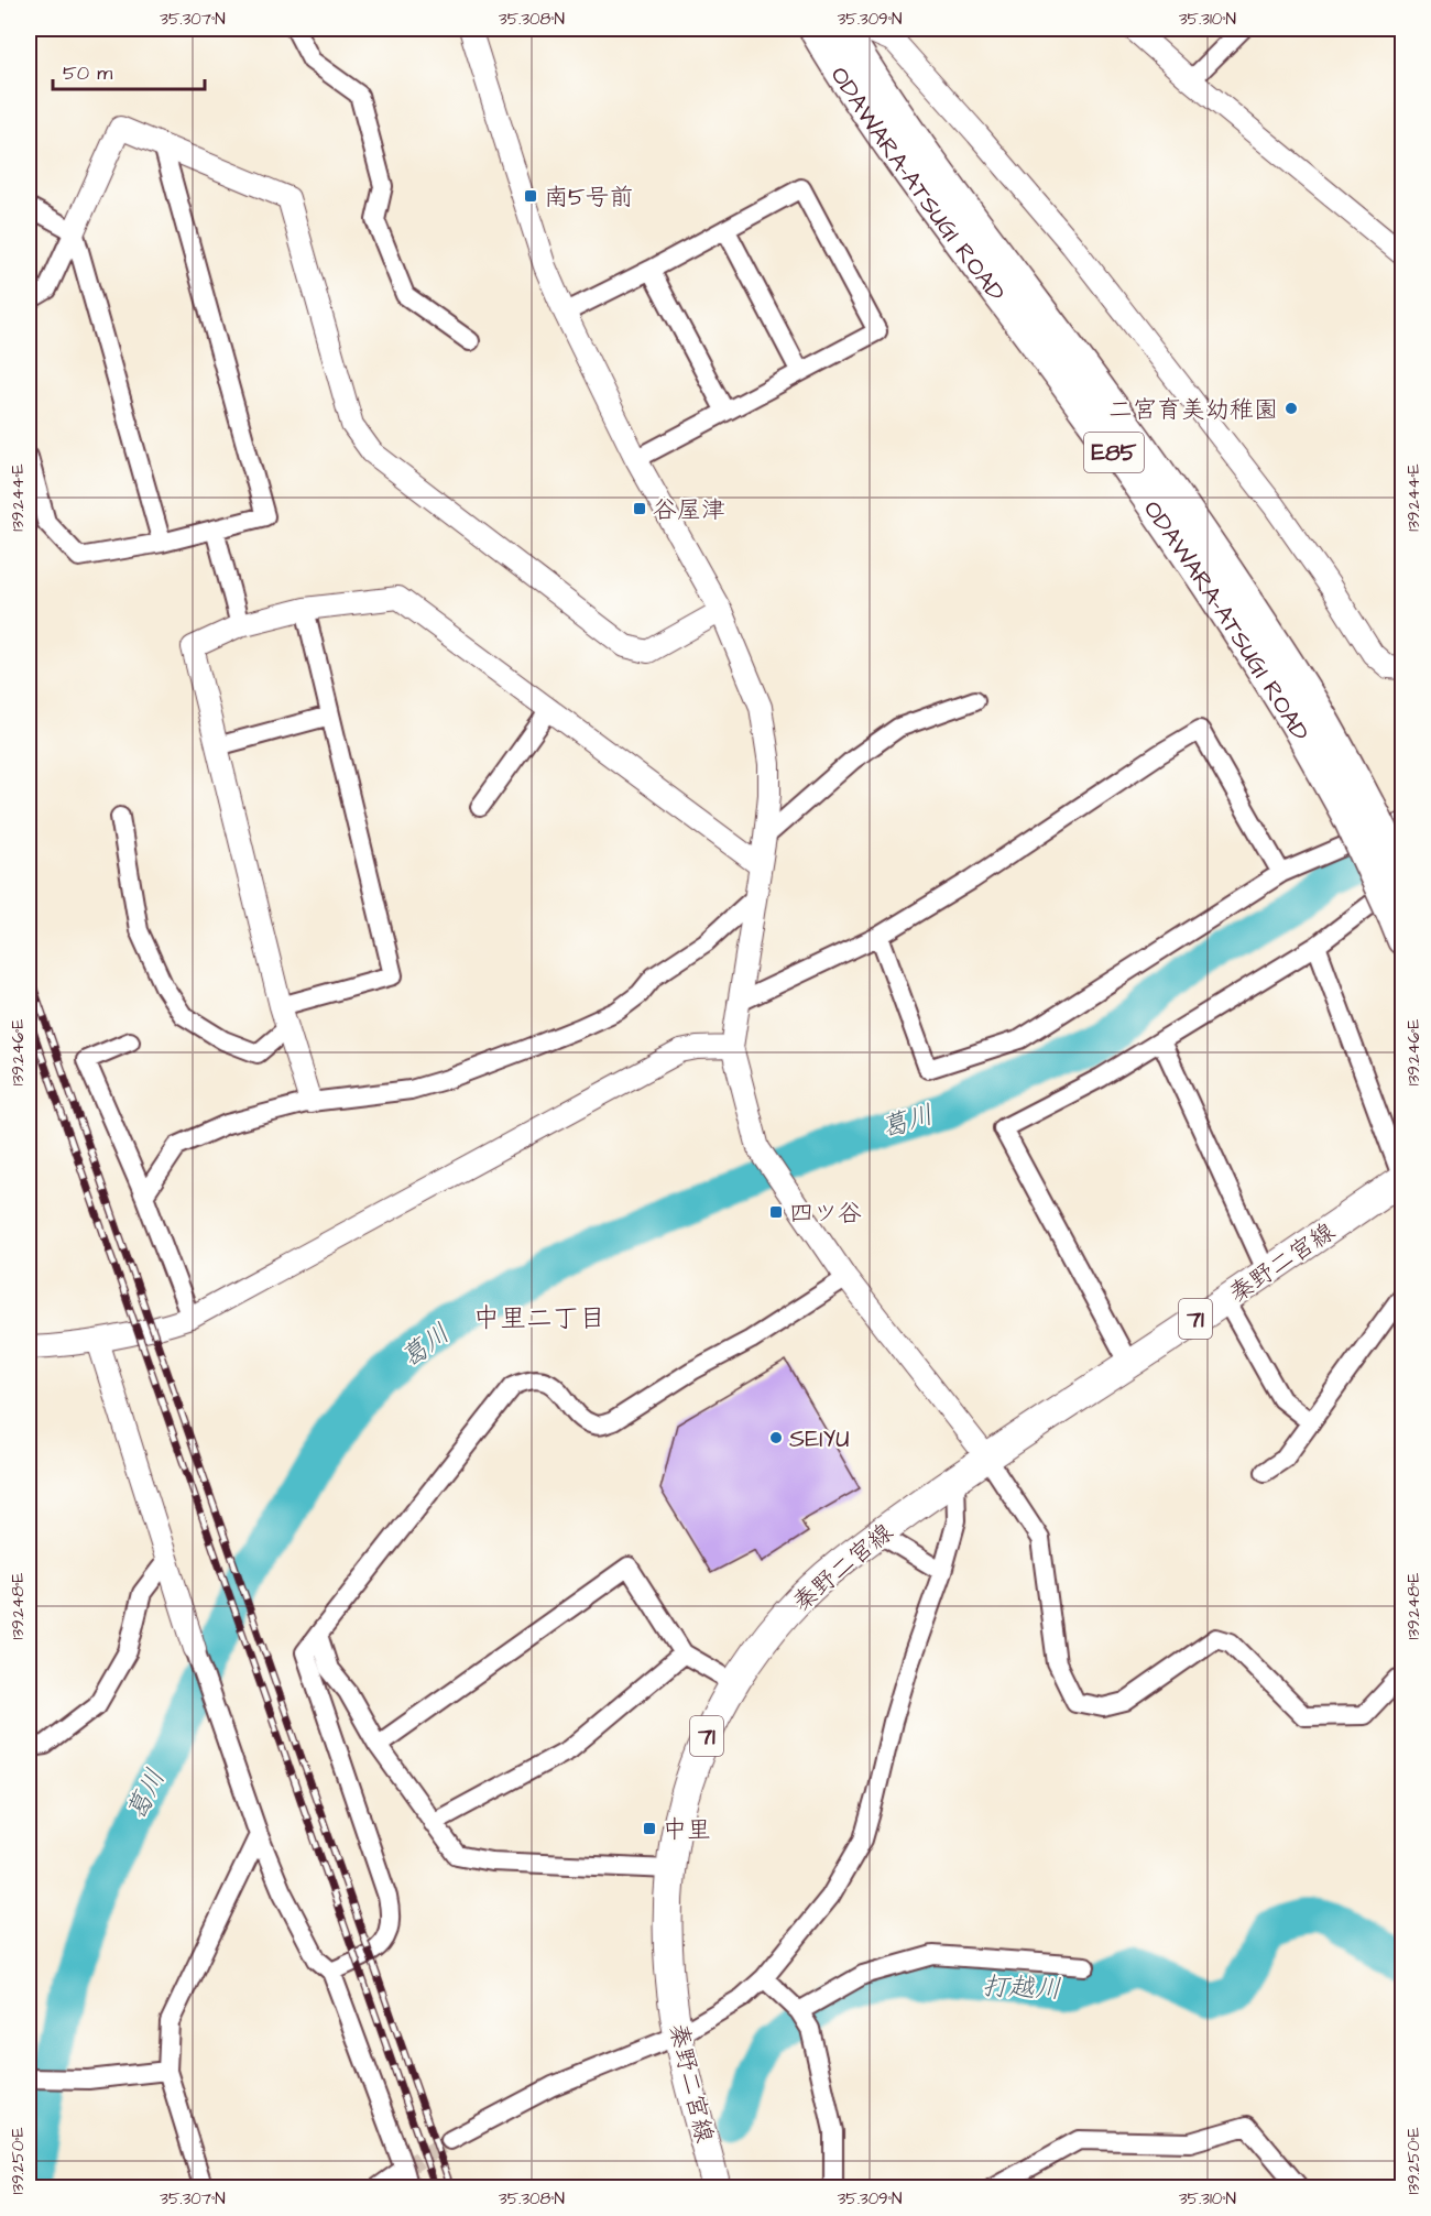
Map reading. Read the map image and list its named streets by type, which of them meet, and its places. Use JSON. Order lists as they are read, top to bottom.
{
  "streets": {
    "highway": ["ODAWARA-ATSUGI ROAD", "E85"],
    "main road": ["秦野二宮線", "71"]
  },
  "districts": ["中里二丁目"],
  "water": ["葛川", "打越川"],
  "places": {
    "transit": [
      "南5号前",
      "谷屋津",
      "四ツ谷",
      "中里"
    ],
    "other": ["二宮育美幼稚園", "SEIYU"]
  },
  "scale_bar": "50 m",
  "coordinates": [
    "35.307°N",
    "35.308°N",
    "35.309°N",
    "35.310°N",
    "139.244°E",
    "139.246°E",
    "139.248°E",
    "139.250°E"
  ]
}
